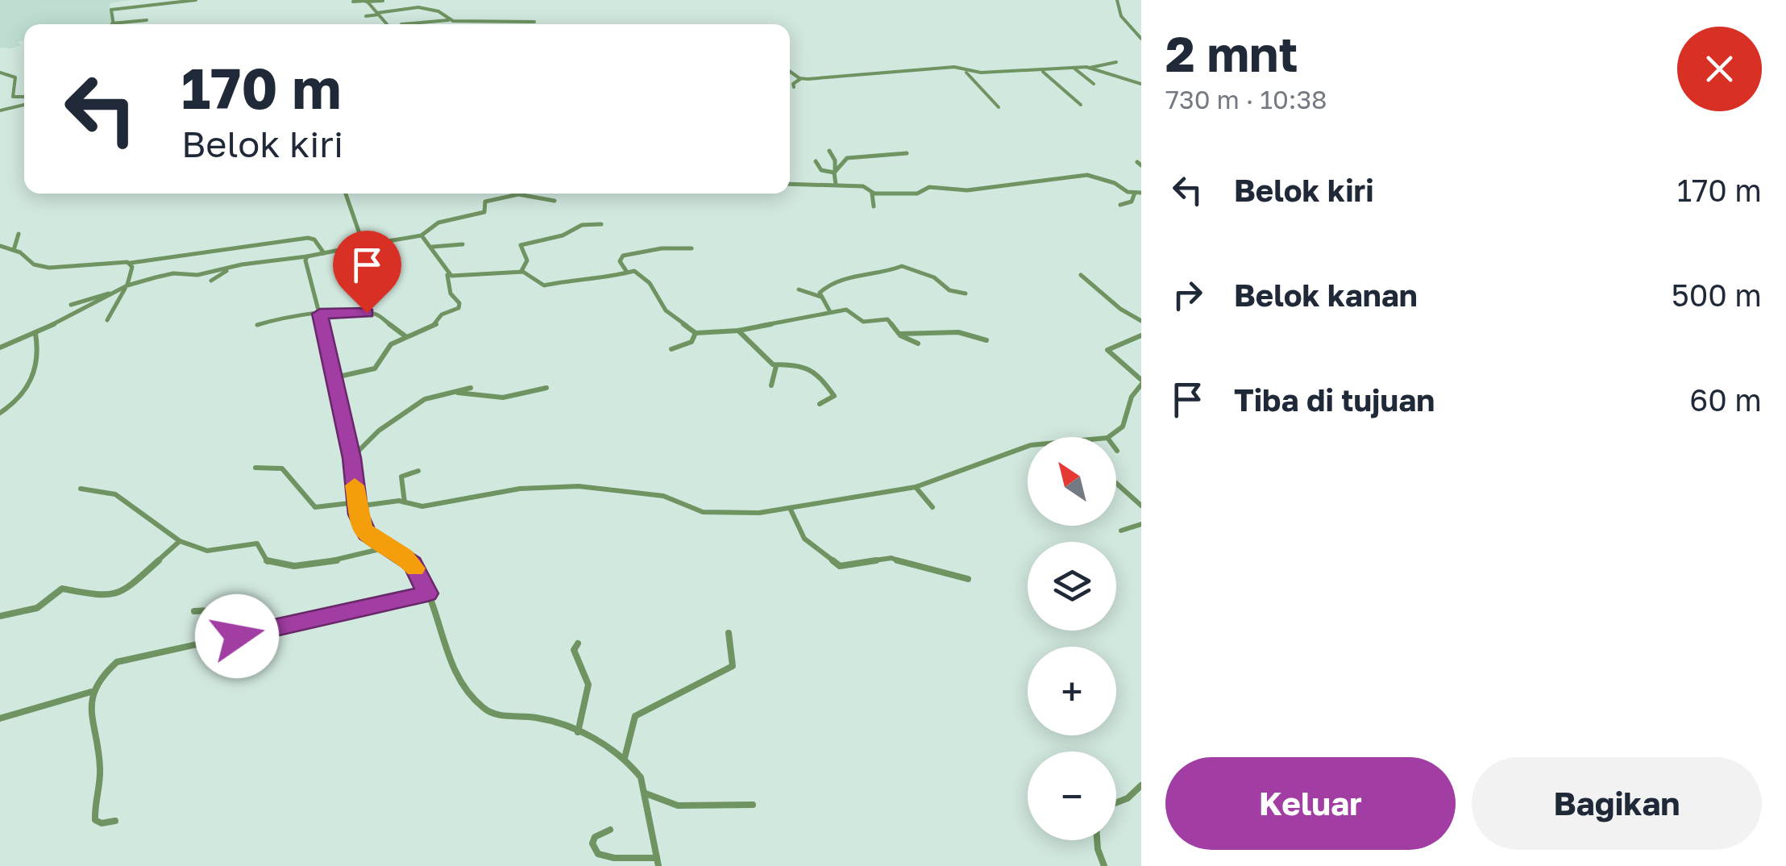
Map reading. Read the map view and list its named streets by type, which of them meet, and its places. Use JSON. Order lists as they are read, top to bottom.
{
  "north": "top left",
  "page": {
    "heading": ["2 mnt", "730 m · 10:38"],
    "turn": ["170 m", "Belok kiri"],
    "list": [
      {
        "name": "Belok kiri",
        "value": "170 m"
      },
      {
        "name": "Belok kanan",
        "value": "500 m"
      },
      {
        "name": "Tiba di tujuan",
        "value": "60 m"
      }
    ],
    "map_buttons": ["+", "−"],
    "buttons": ["Keluar", "Bagikan"]
  }
}
